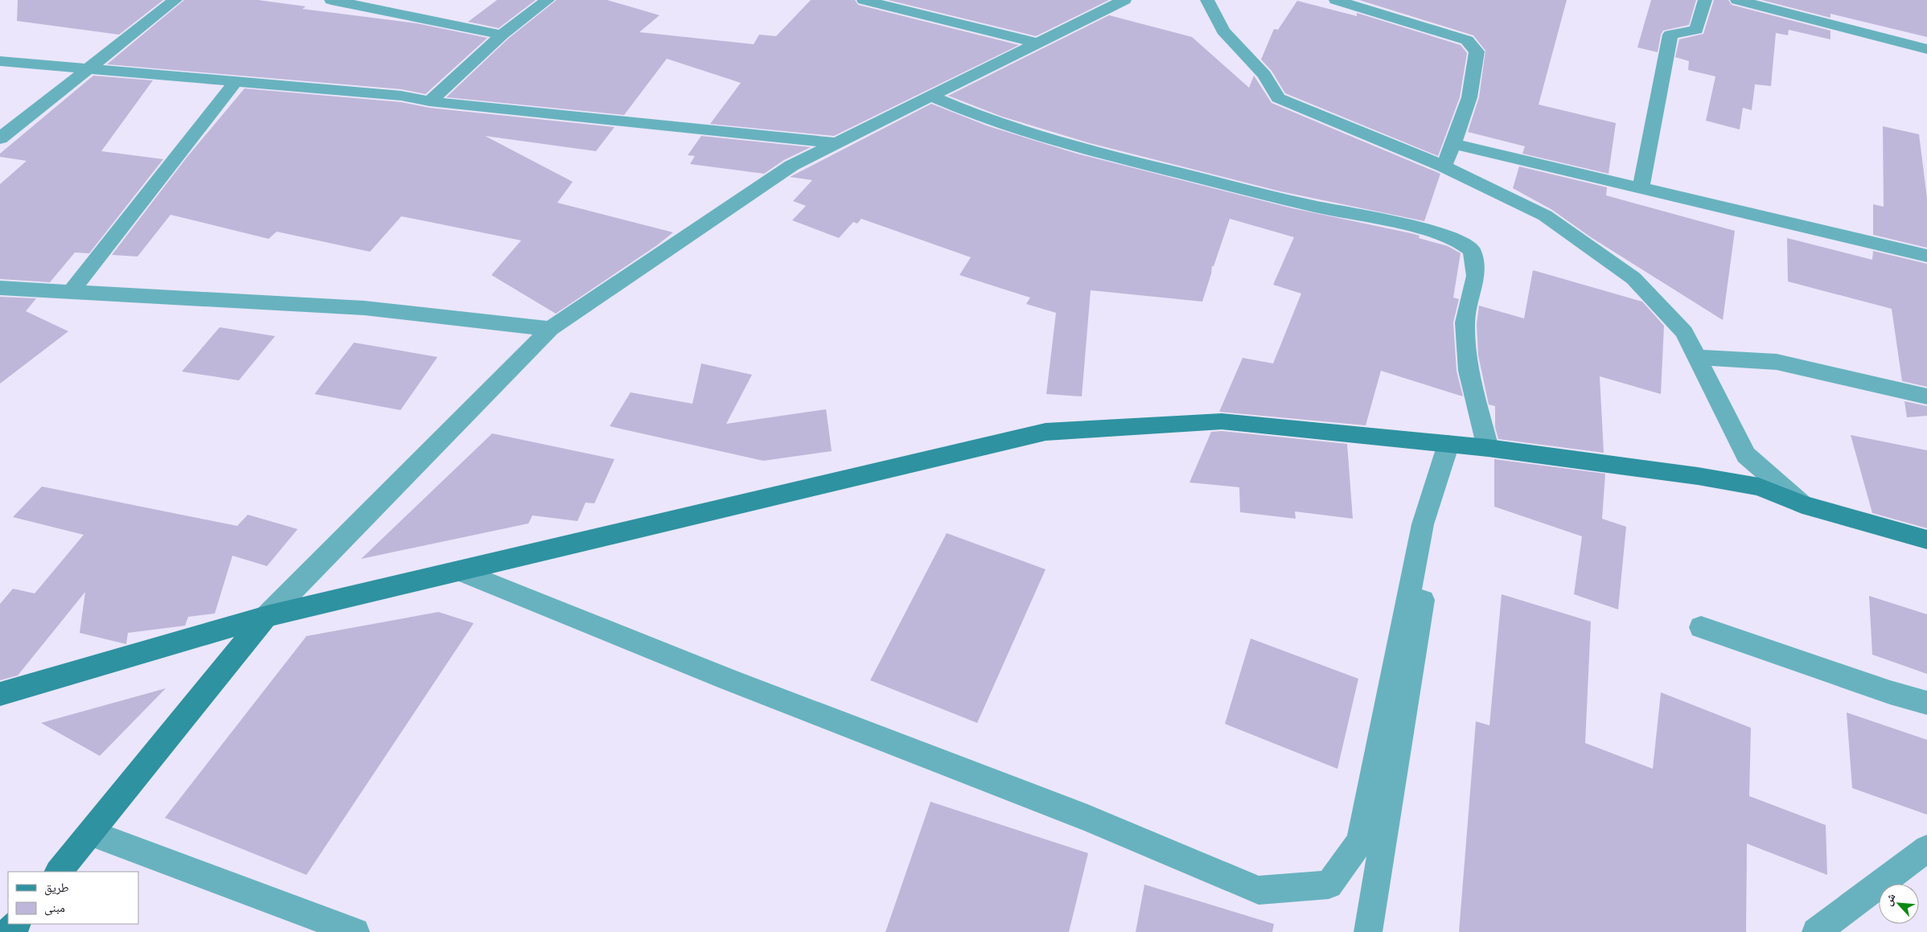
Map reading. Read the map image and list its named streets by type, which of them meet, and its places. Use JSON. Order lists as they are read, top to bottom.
{
  "legend": ["طريق", "مبنى"],
  "north": "top left"
}
